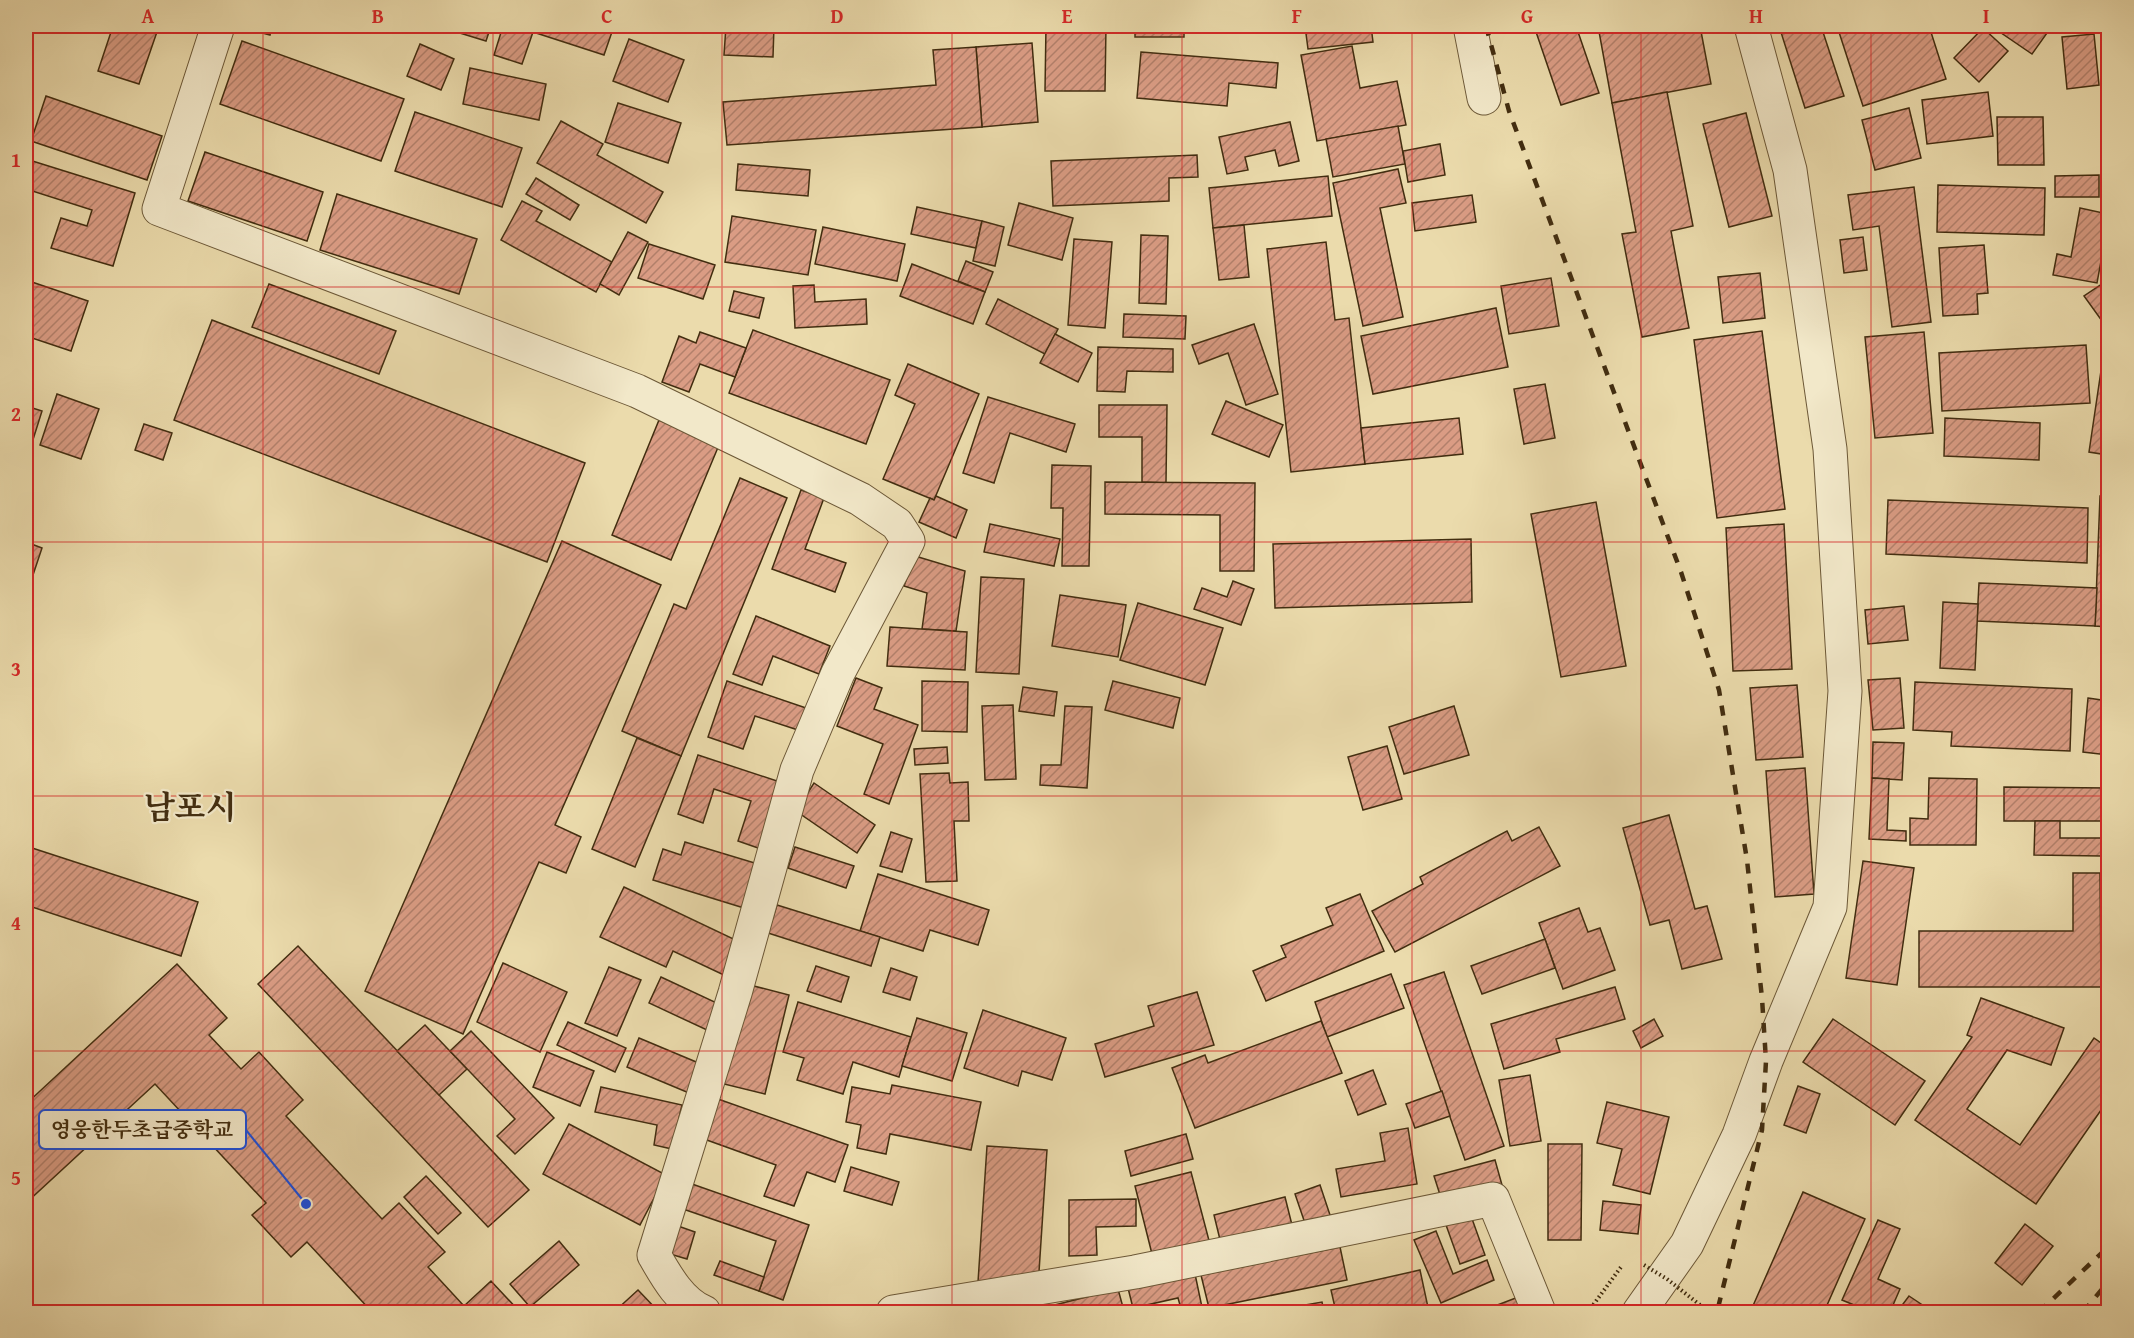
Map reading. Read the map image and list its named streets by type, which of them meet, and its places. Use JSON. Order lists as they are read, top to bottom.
{
  "districts": ["남포시"],
  "places": ["영웅한두초급중학교"],
  "grid": {
    "columns": [
      "A",
      "B",
      "C",
      "D",
      "E",
      "F",
      "G",
      "H",
      "I"
    ],
    "rows": [
      "1",
      "2",
      "3",
      "4",
      "5"
    ]
  }
}
